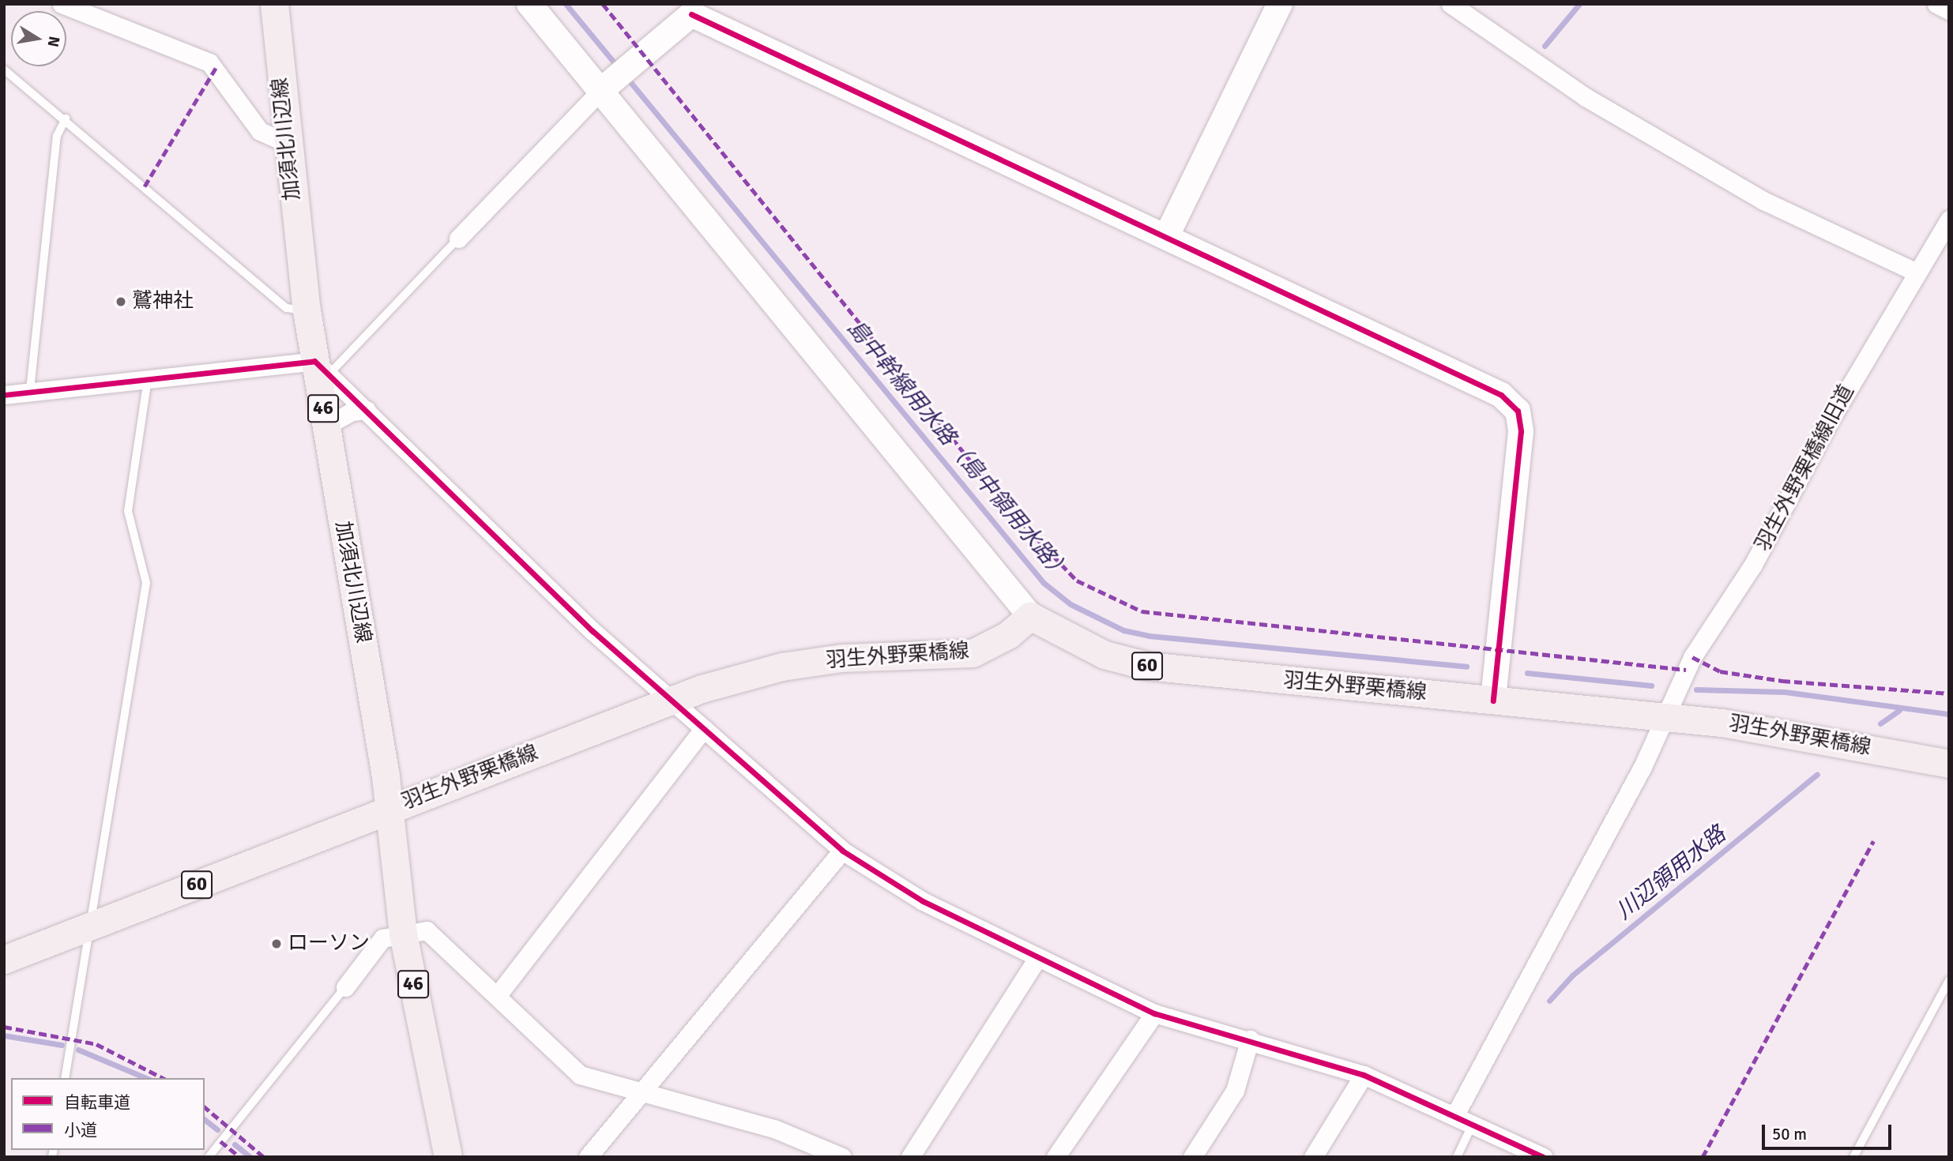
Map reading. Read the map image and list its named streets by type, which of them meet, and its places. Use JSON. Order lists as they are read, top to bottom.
{
  "streets": {
    "main road": [
      "加須北川辺線",
      "46",
      "羽生外野栗橋線",
      "60"
    ],
    "street": ["羽生外野栗橋線旧道"]
  },
  "crossings": [
    ["加須北川辺線", "羽生外野栗橋線"],
    ["羽生外野栗橋線旧道", "羽生外野栗橋線"]
  ],
  "water": ["島中幹線用水路（島中領用水路）", "川辺領用水路"],
  "places": ["鷲神社", "ローソン"],
  "legend": ["自転車道", "小道"],
  "scale_bar": "50 m",
  "north": "right"
}
